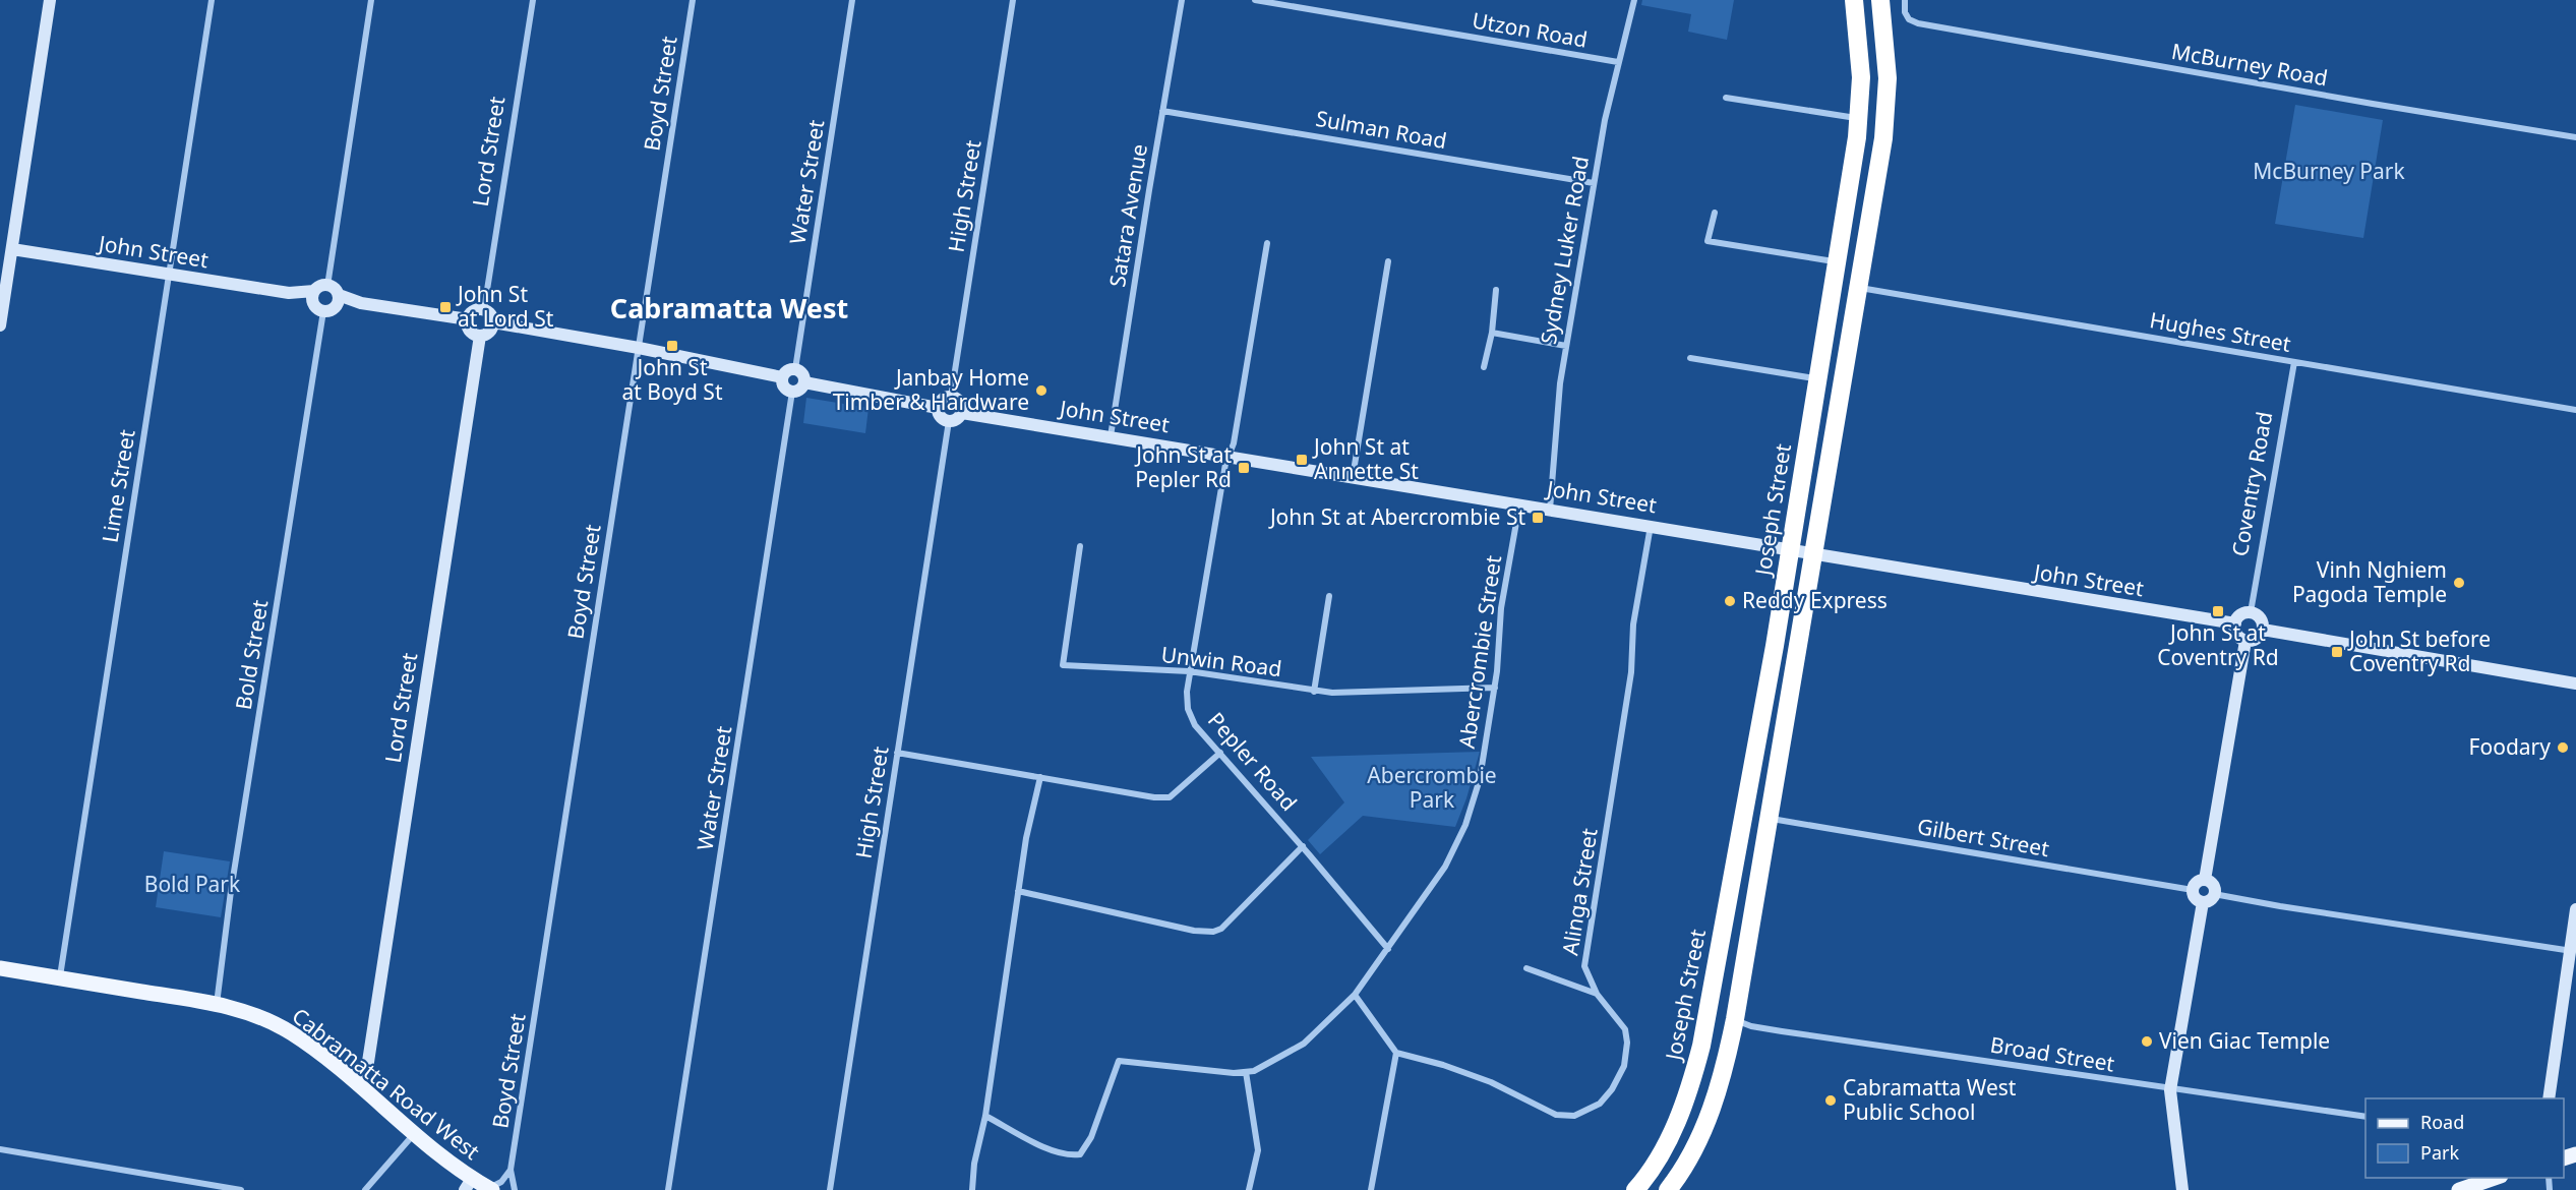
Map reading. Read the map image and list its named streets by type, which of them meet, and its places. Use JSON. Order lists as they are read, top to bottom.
{
  "streets": {
    "highway": ["Joseph Street"],
    "main road": ["Cabramatta Road West"],
    "street": [
      "Utzon Road",
      "McBurney Road",
      "Boyd Street",
      "Sulman Road",
      "Lord Street",
      "Water Street",
      "High Street",
      "Satara Avenue",
      "Sydney Luker Road",
      "John Street",
      "Hughes Street",
      "Coventry Road",
      "Lime Street",
      "Abercrombie Street",
      "Bold Street",
      "Unwin Road",
      "Pepler Road",
      "Gilbert Street",
      "Alinga Street",
      "Broad Street"
    ]
  },
  "crossings": [
    ["Utzon Road", "Sydney Luker Road"],
    ["Sulman Road", "Satara Avenue"],
    ["Sulman Road", "Sydney Luker Road"],
    ["Lord Street", "Cabramatta Road West"],
    ["High Street", "John Street"],
    ["Satara Avenue", "John Street"],
    ["Sydney Luker Road", "John Street"],
    ["John Street", "Coventry Road"],
    ["John Street", "Lime Street"],
    ["John Street", "Joseph Street"],
    ["John Street", "Abercrombie Street"],
    ["John Street", "Bold Street"],
    ["John Street", "Pepler Road"],
    ["John Street", "Alinga Street"],
    ["Hughes Street", "Coventry Road"],
    ["Hughes Street", "Joseph Street"],
    ["Lime Street", "Cabramatta Road West"],
    ["Joseph Street", "Gilbert Street"],
    ["Joseph Street", "Broad Street"],
    ["Abercrombie Street", "Unwin Road"],
    ["Abercrombie Street", "Pepler Road"],
    ["Bold Street", "Cabramatta Road West"],
    ["Unwin Road", "Pepler Road"]
  ],
  "districts": ["Cabramatta West"],
  "parks": ["McBurney Park", "Abercrombie Park", "Bold Park"],
  "places": {
    "transit": [
      "John St at Lord St",
      "John St at Boyd St",
      "John St at Annette St",
      "John St at Pepler Rd",
      "John St at Abercrombie St",
      "John St at Coventry Rd",
      "John St before Coventry Rd"
    ],
    "other": [
      "Janbay Home Timber & Hardware",
      "Vinh Nghiem Pagoda Temple",
      "Reddy Express",
      "Foodary",
      "Vien Giac Temple",
      "Cabramatta West Public School"
    ]
  },
  "legend": ["Road", "Park"]
}
